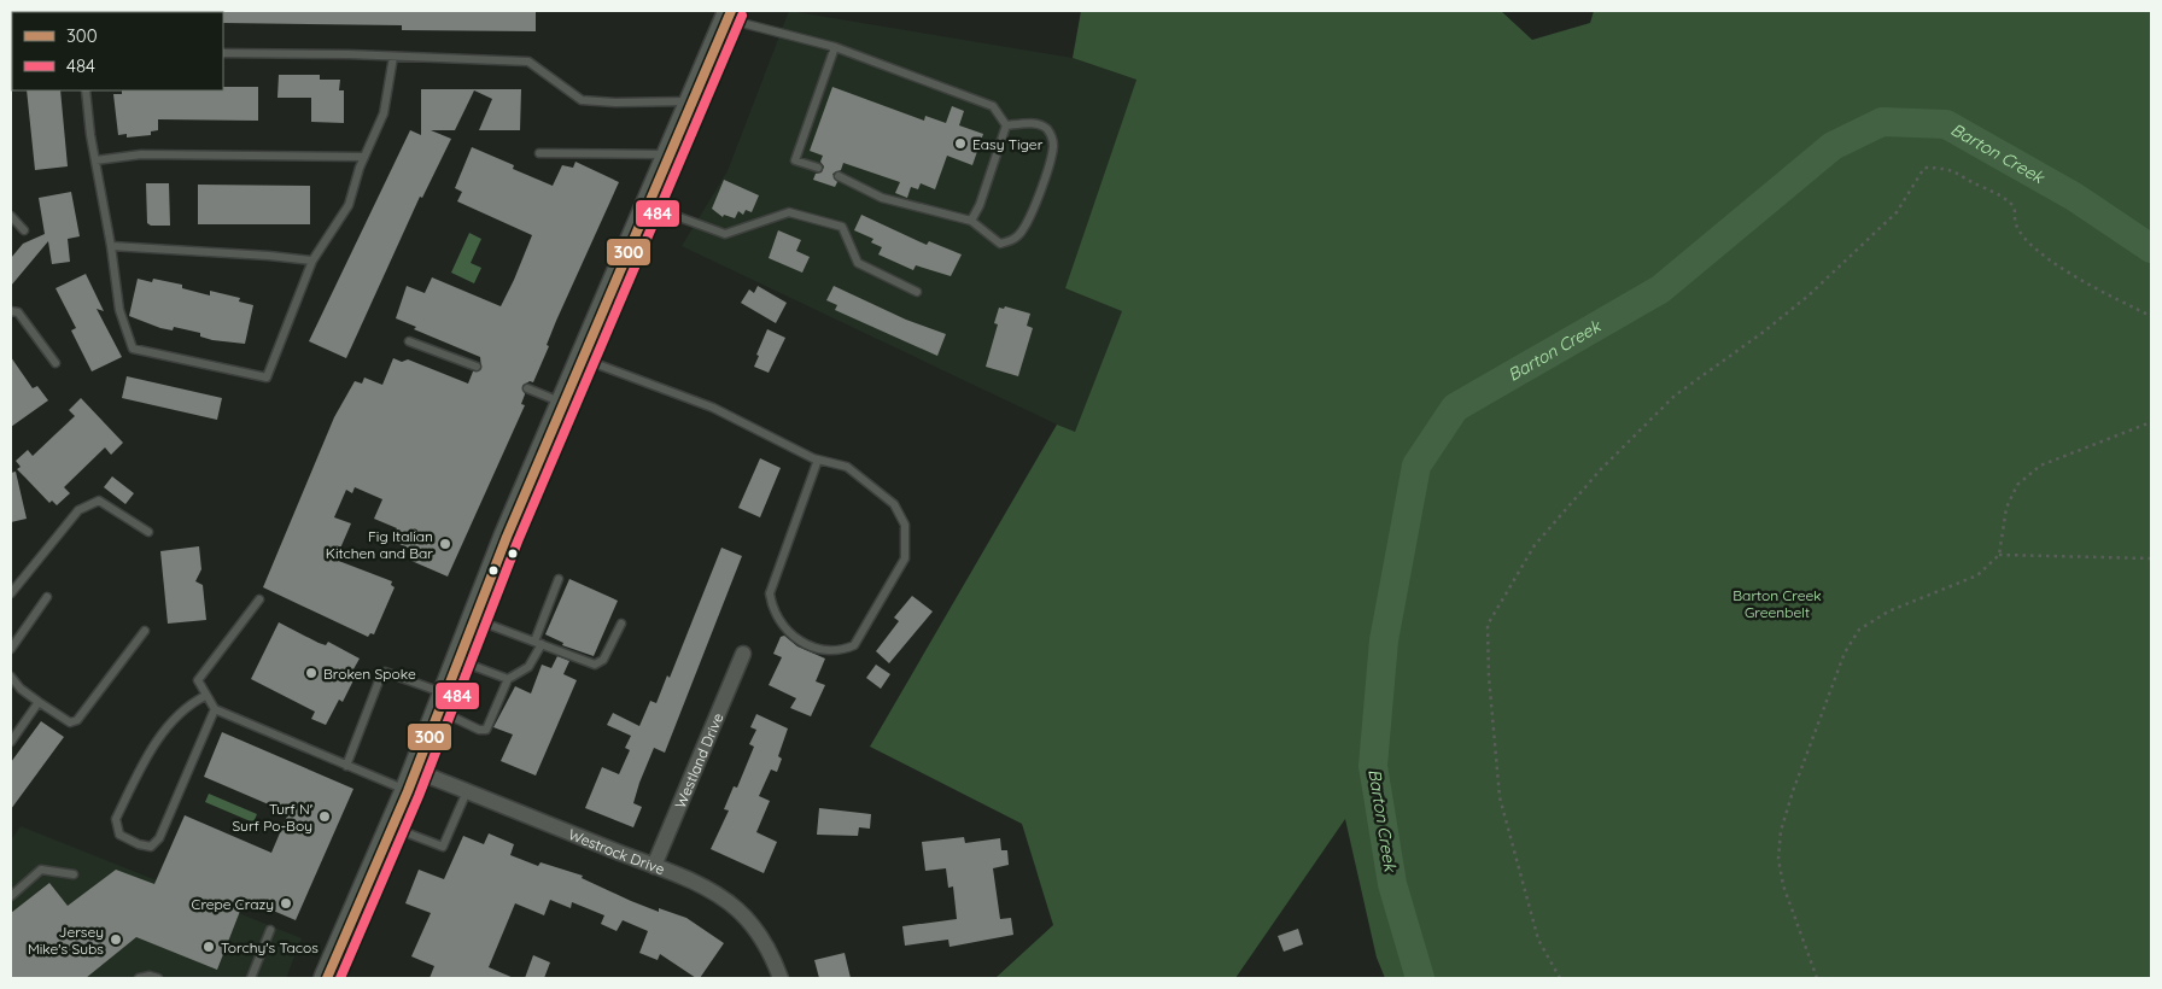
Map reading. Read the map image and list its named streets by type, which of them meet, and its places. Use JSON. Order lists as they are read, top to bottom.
{
  "streets": {
    "street": ["Westland Drive", "Westrock Drive"]
  },
  "crossings": [
    ["Westland Drive", "Westrock Drive"]
  ],
  "water": ["Barton Creek"],
  "parks": ["Barton Creek Greenbelt"],
  "places": [
    "Easy Tiger",
    "Fig Italian Kitchen and Bar",
    "Broken Spoke",
    "Turf N' Surf Po-Boy",
    "Crepe Crazy",
    "Jersey Mike's Subs",
    "Torchy's Tacos"
  ],
  "lines": ["transit line 300", "transit line 484"],
  "legend": ["300", "484"]
}
